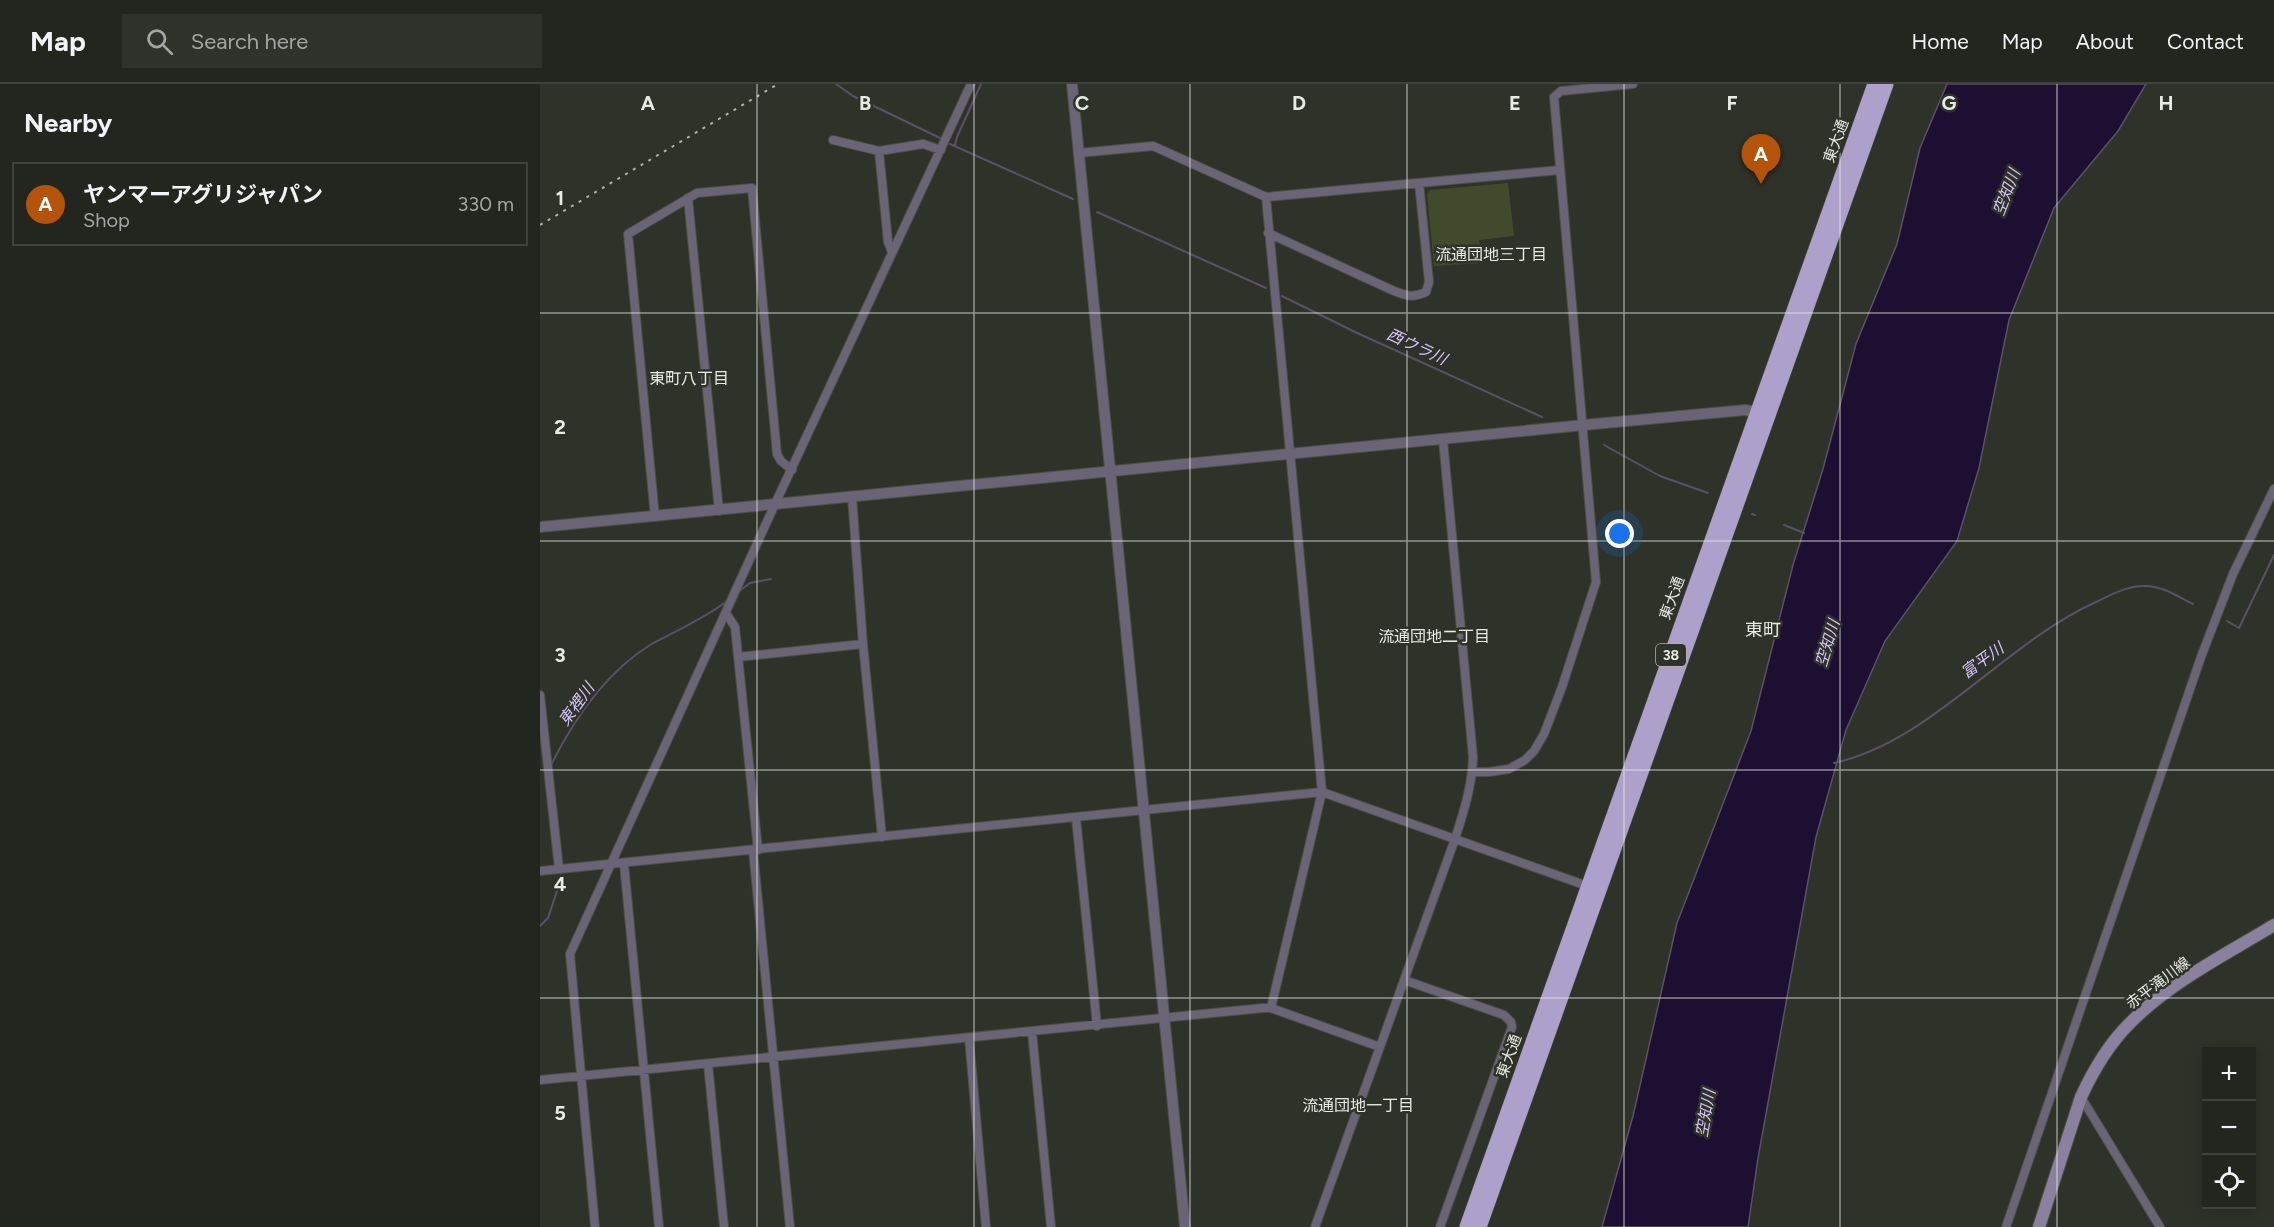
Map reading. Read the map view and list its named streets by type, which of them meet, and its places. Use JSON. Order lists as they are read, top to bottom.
{
  "streets": {
    "highway": ["東大通", "38"],
    "main road": ["赤平滝川線"]
  },
  "districts": [
    "流通団地三丁目",
    "東町八丁目",
    "東町",
    "流通団地二丁目",
    "流通団地一丁目"
  ],
  "water": [
    "空知川",
    "西ウラ川",
    "富平川",
    "東裡川"
  ],
  "page": {
    "header": "Map",
    "search": "Search here",
    "nav": [
      "Home",
      "Map",
      "About",
      "Contact"
    ],
    "heading": "Nearby",
    "pins": "A",
    "list": [
      {
        "mark": "A",
        "name": "ヤンマーアグリジャパン",
        "note": "Shop",
        "value": "330 m"
      }
    ],
    "map_buttons": ["+", "−"]
  },
  "grid": {
    "columns": [
      "A",
      "B",
      "C",
      "D",
      "E",
      "F",
      "G",
      "H"
    ],
    "rows": [
      "1",
      "2",
      "3",
      "4",
      "5"
    ]
  }
}
